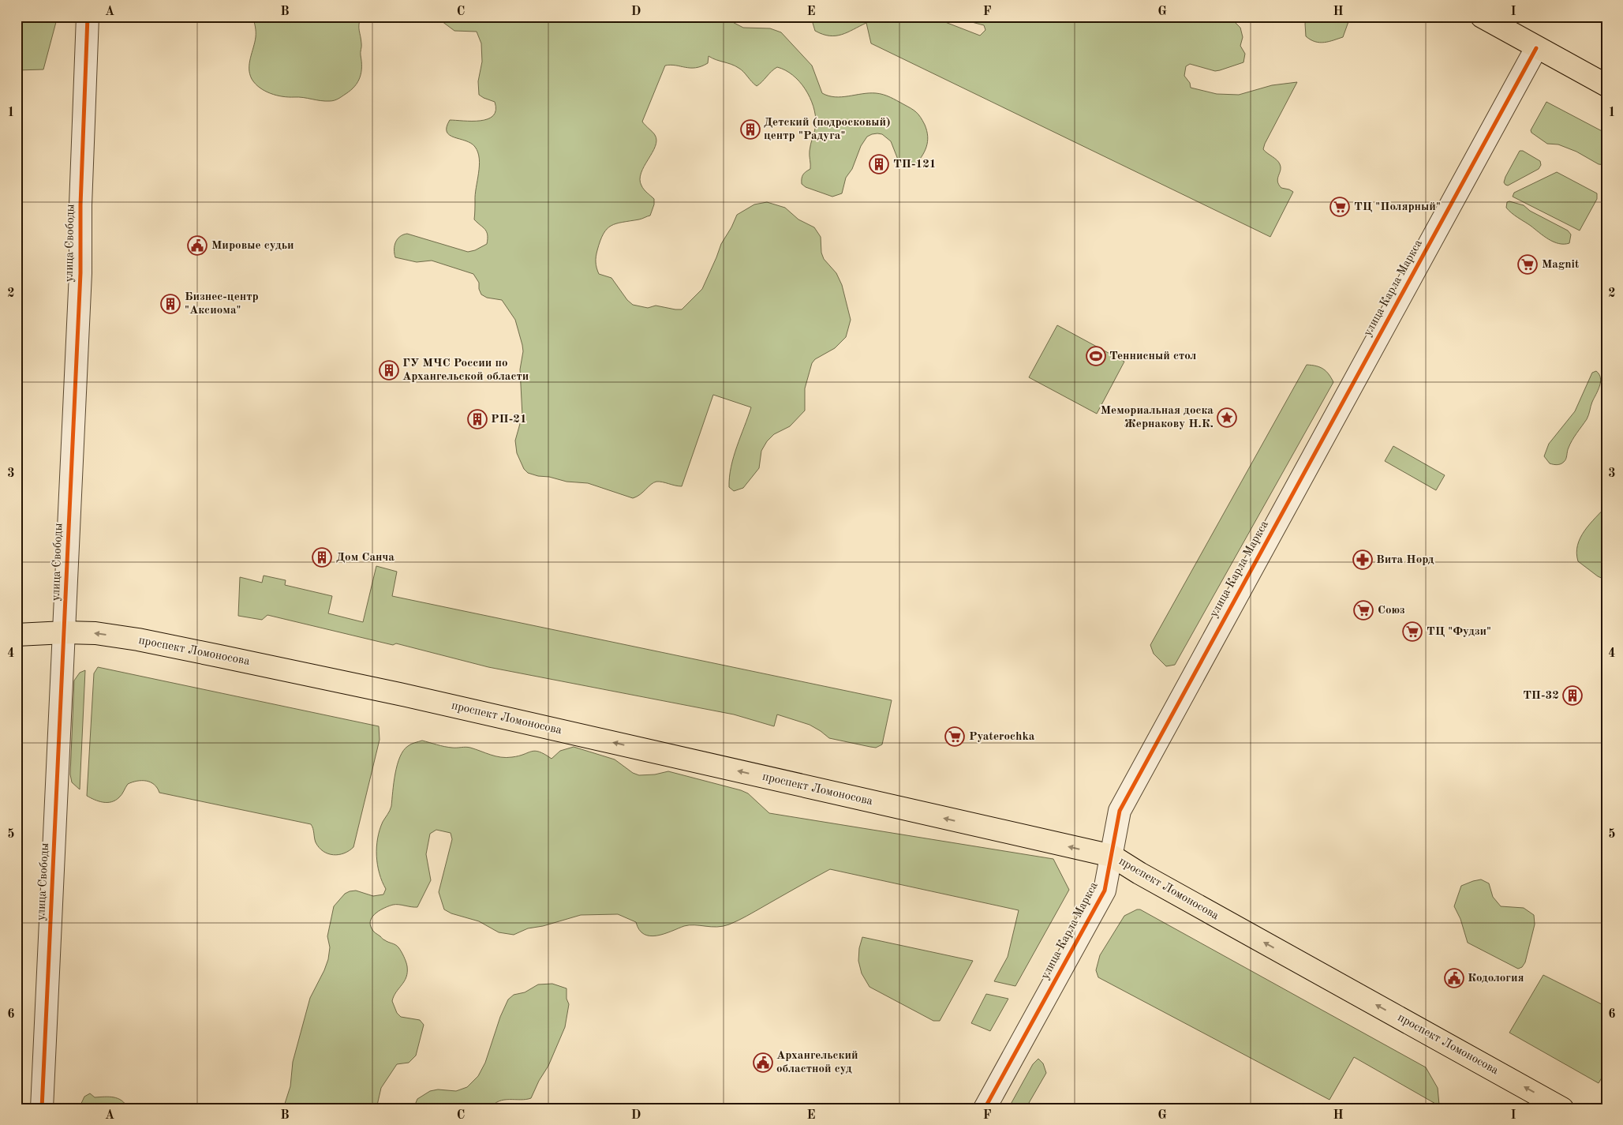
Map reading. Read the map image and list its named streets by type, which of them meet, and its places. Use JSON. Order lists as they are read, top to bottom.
{
  "streets": {
    "main road": ["проспект Ломоносова"],
    "street": ["улица Свободы", "улица Карла Маркса"]
  },
  "crossings": [
    ["улица Свободы", "проспект Ломоносова"],
    ["улица Карла Маркса", "проспект Ломоносова"]
  ],
  "one_way": ["проспект Ломоносова"],
  "places": {
    "building": [
      "Детский (подросковый) центр \"Радуга\"",
      "ТП-121",
      "Бизнес-центр \"Аксиома\"",
      "ГУ МЧС России по Архангельской области",
      "РП-21",
      "Дом Санча",
      "ТП-32"
    ],
    "supermarket": [
      "ТЦ \"Полярный\"",
      "Magnit",
      "Союз",
      "ТЦ \"Фудзи\"",
      "Pyaterochka"
    ],
    "public building": ["Мировые судьи", "Кодология", "Архангельский областной суд"],
    "sports": ["Теннисный стол"],
    "place": ["Мемориальная доска Жернакову Н.К."],
    "pharmacy": ["Вита Норд"]
  },
  "grid": {
    "columns": [
      "A",
      "B",
      "C",
      "D",
      "E",
      "F",
      "G",
      "H",
      "I"
    ],
    "rows": [
      "1",
      "2",
      "3",
      "4",
      "5",
      "6"
    ]
  }
}
